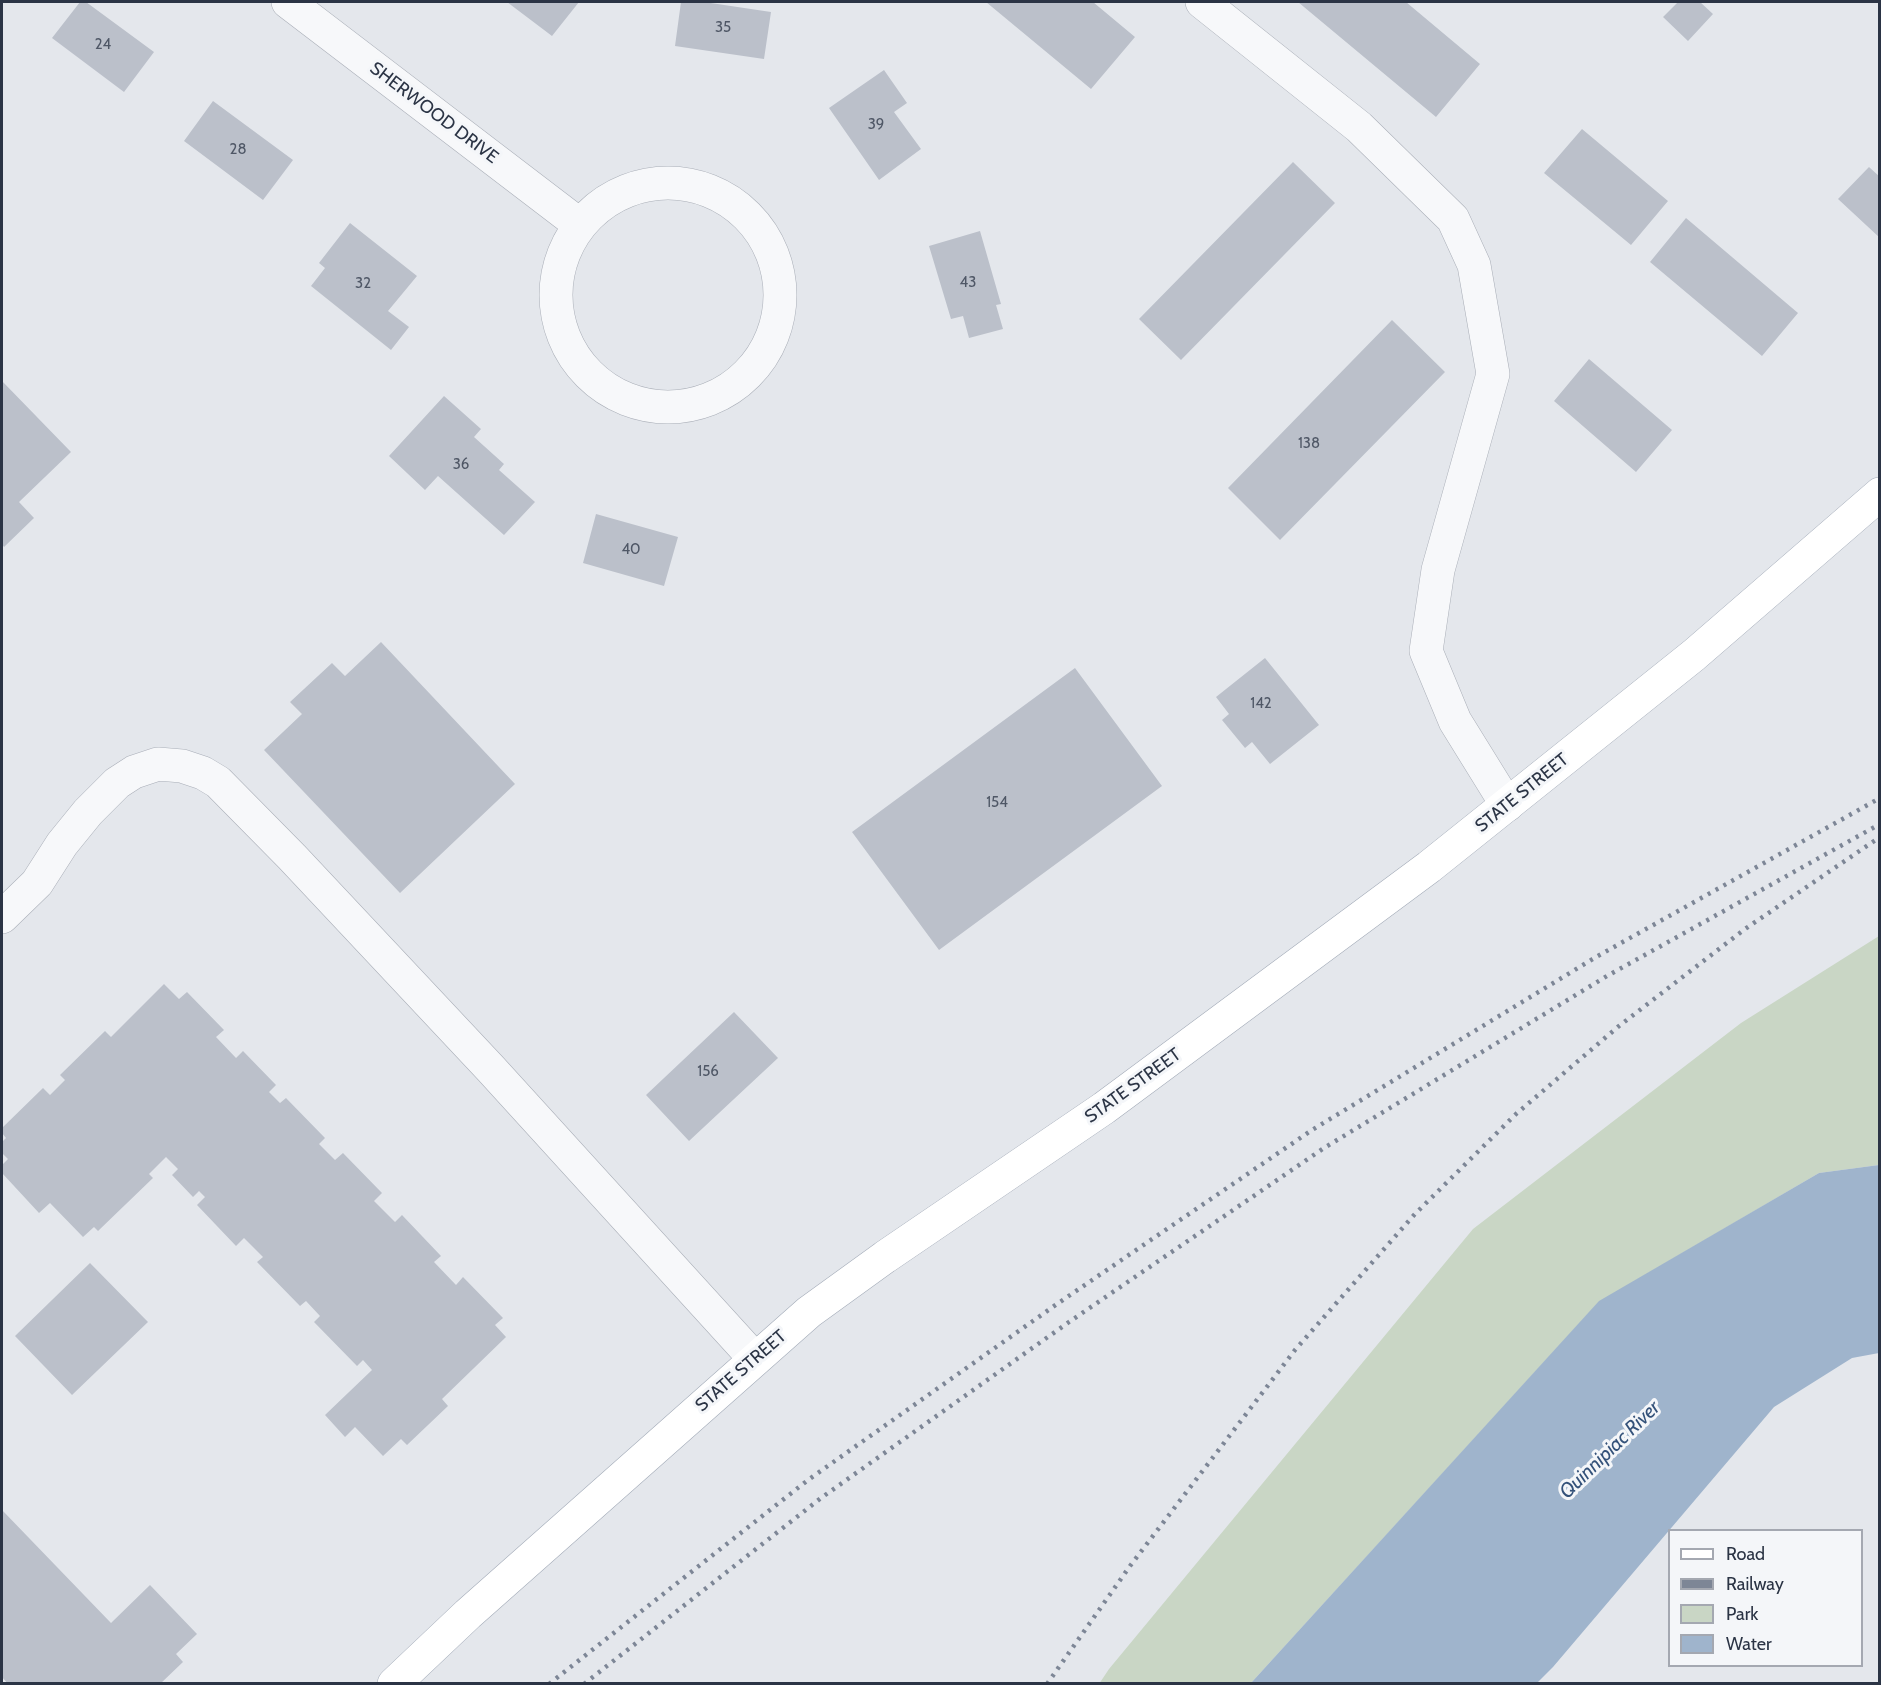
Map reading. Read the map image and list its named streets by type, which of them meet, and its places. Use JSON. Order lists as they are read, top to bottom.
{
  "streets": {
    "main road": ["STATE STREET"],
    "street": ["SHERWOOD DRIVE"]
  },
  "water": ["Quinnipiac River"],
  "house_numbers": [
    "35",
    "24",
    "39",
    "28",
    "43",
    "32",
    "138",
    "36",
    "40",
    "142",
    "154",
    "156"
  ],
  "legend": [
    "Road",
    "Railway",
    "Park",
    "Water"
  ]
}
